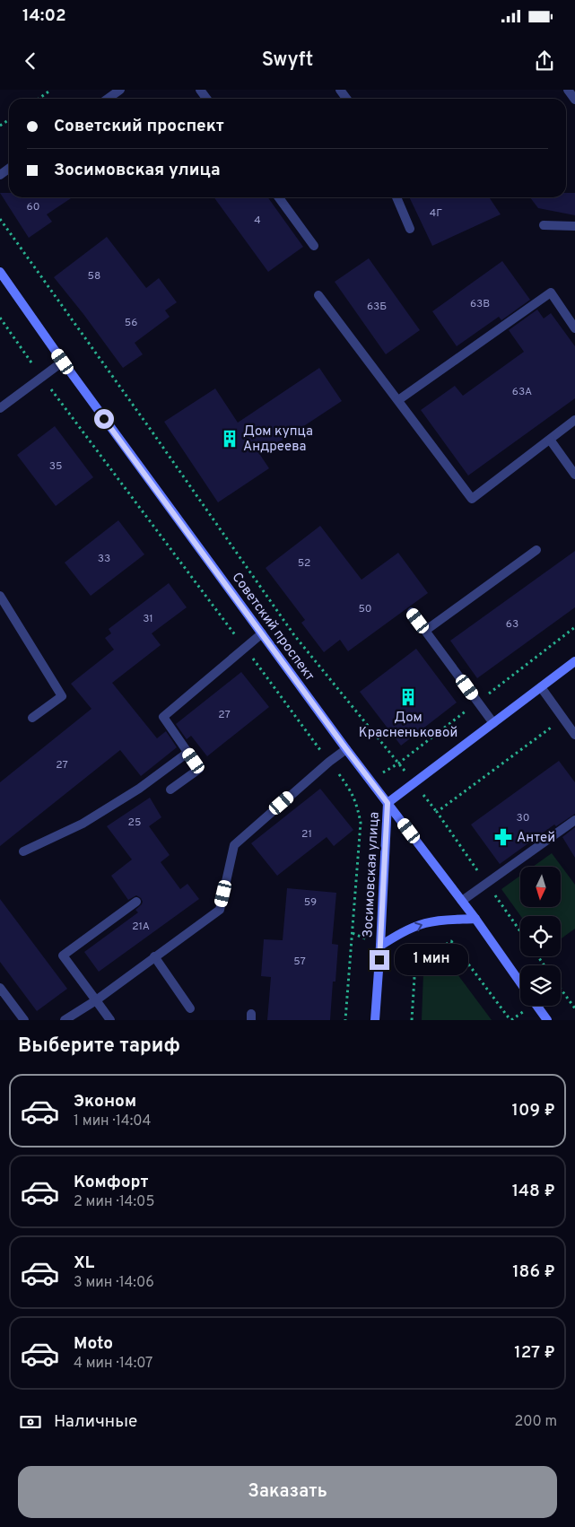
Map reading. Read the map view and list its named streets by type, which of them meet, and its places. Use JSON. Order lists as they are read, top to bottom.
{
  "streets": {
    "street": ["Советский проспект", "Зосимовская улица"]
  },
  "crossings": [
    ["Советский проспект", "Зосимовская улица"]
  ],
  "places": {
    "building": ["Дом купца Андреева", "Дом Красненьковой"],
    "pharmacy": ["Антей"]
  },
  "house_numbers": [
    "60",
    "4Г",
    "4",
    "58",
    "63В",
    "63Б",
    "56",
    "63А",
    "35",
    "33",
    "52",
    "50",
    "31",
    "63",
    "27",
    "27",
    "30",
    "25",
    "21",
    "59",
    "21А",
    "57"
  ],
  "north": "bottom",
  "page": {
    "status": "14:02",
    "header": "Swyft",
    "banner": ["Советский проспект", "Зосимовская улица"],
    "bubble": "1 мин",
    "heading": "Выберите тариф",
    "list": [
      {
        "name": "Эконом",
        "note": "1 мин · 14:04",
        "value": "109 ₽"
      },
      {
        "name": "Комфорт",
        "note": "2 мин · 14:05",
        "value": "148 ₽"
      },
      {
        "name": "XL",
        "note": "3 мин · 14:06",
        "value": "186 ₽"
      },
      {
        "name": "Moto",
        "note": "4 мин · 14:07",
        "value": "127 ₽"
      }
    ],
    "pay": ["Наличные", "200 m"],
    "buttons": "Заказать"
  }
}
